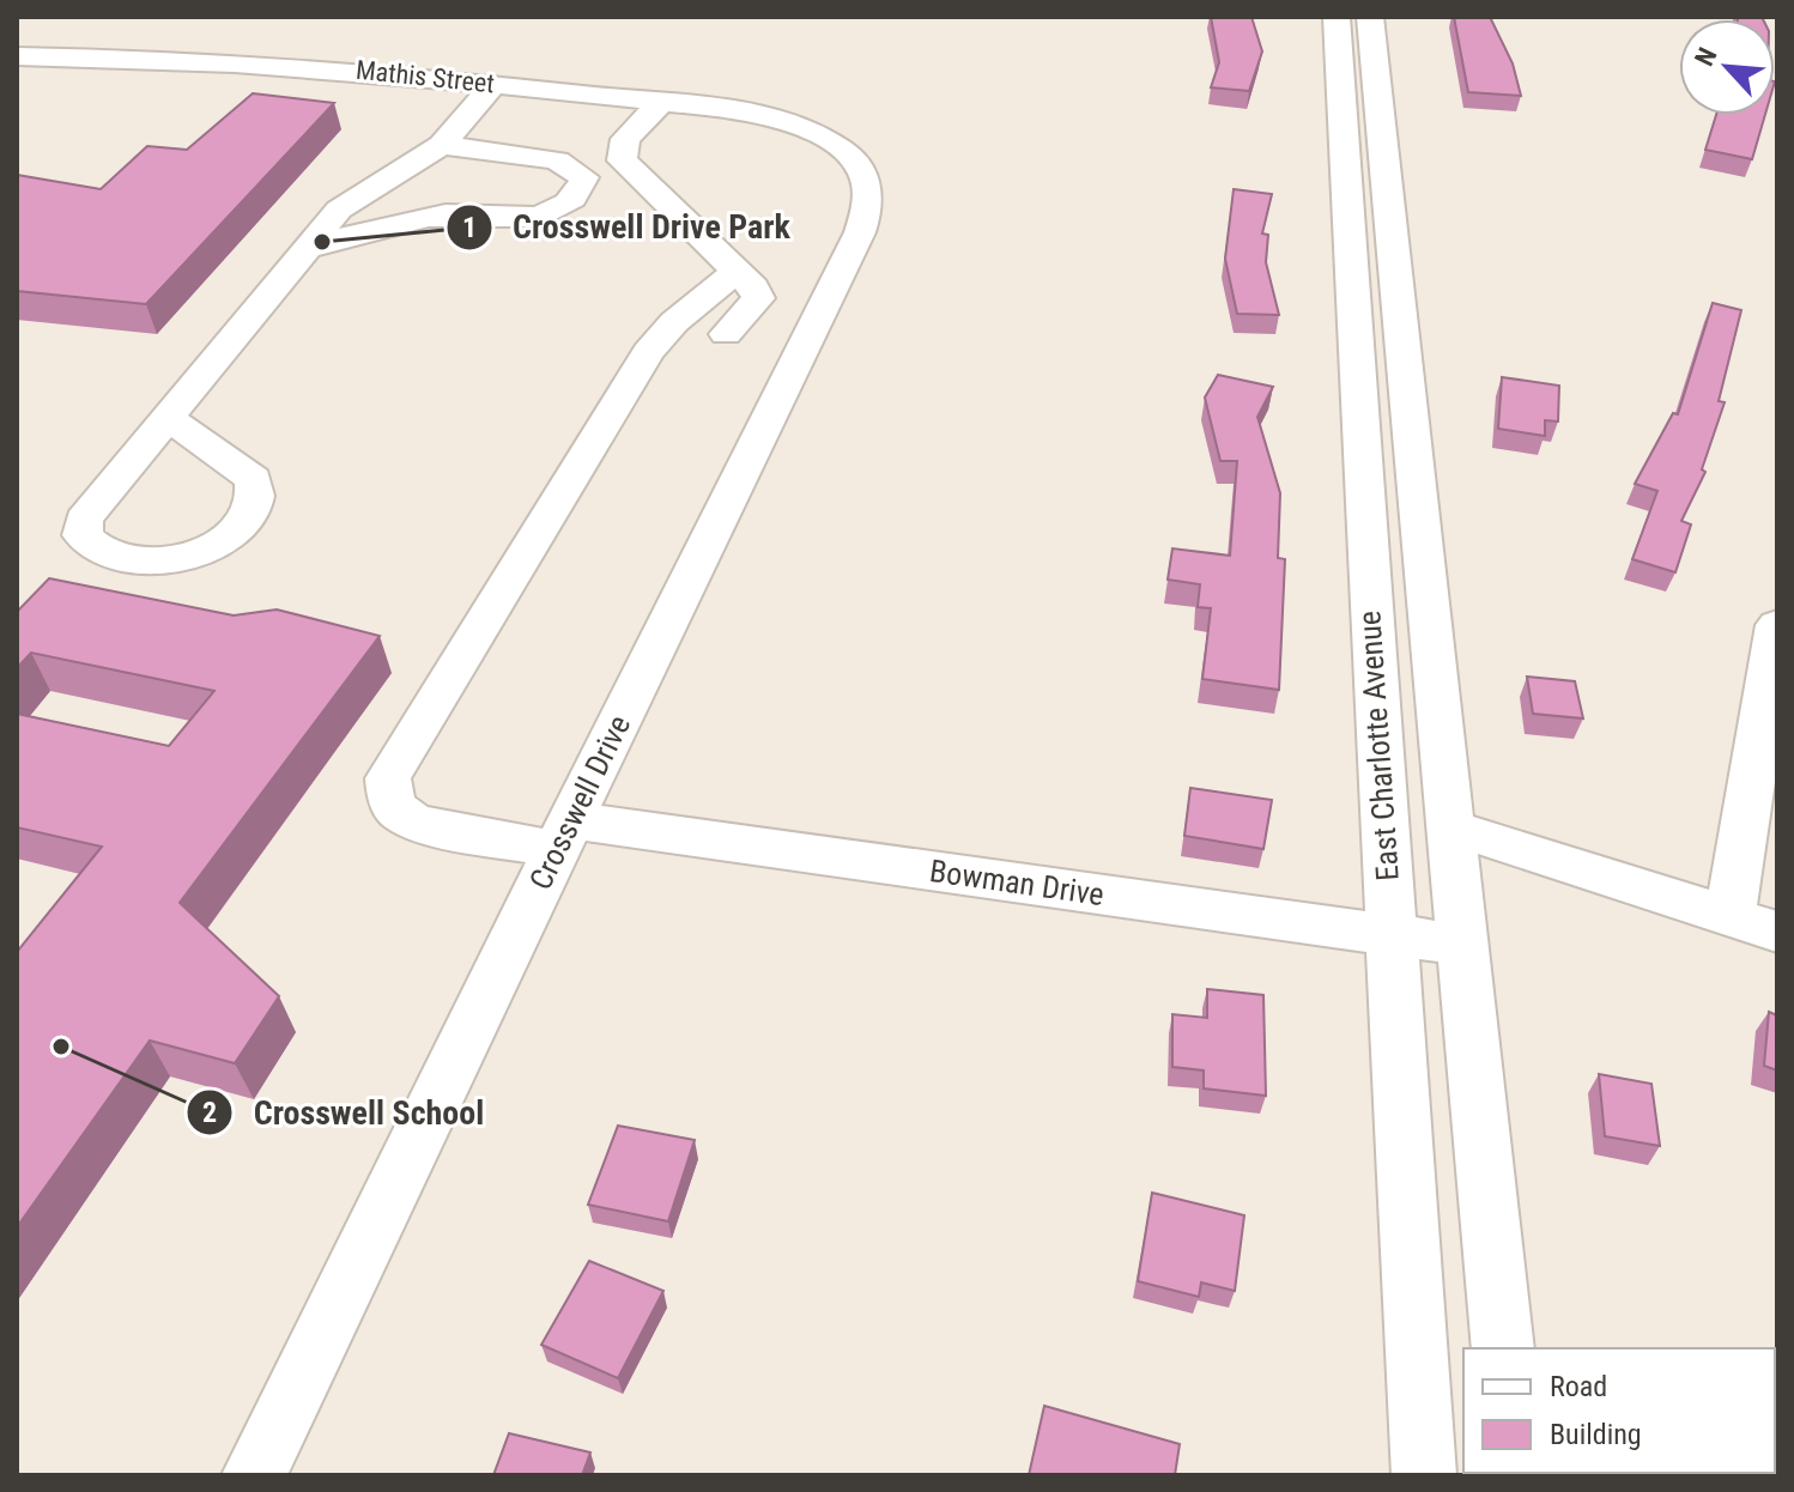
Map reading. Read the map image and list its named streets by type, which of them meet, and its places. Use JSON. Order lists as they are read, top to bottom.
{
  "streets": {
    "street": [
      "Mathis Street",
      "East Charlotte Avenue",
      "Crosswell Drive",
      "Bowman Drive"
    ]
  },
  "crossings": [
    ["Mathis Street", "Crosswell Drive"],
    ["East Charlotte Avenue", "Bowman Drive"],
    ["Crosswell Drive", "Bowman Drive"]
  ],
  "places": ["Crosswell Drive Park", "Crosswell School"],
  "legend": ["Road", "Building"],
  "north": "top left"
}
